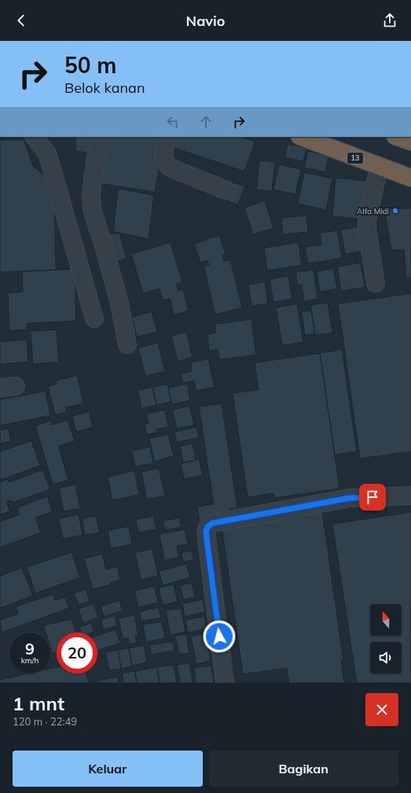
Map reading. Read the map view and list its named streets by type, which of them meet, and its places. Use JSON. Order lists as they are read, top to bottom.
{
  "streets": {
    "highway": ["13"]
  },
  "places": ["Alfa Midi"],
  "north": "top",
  "page": {
    "header": "Navio",
    "turn": ["50 m", "Belok kanan"],
    "speed": "9 km/h",
    "limit": "20",
    "heading": ["1 mnt", "120 m · 22:49"],
    "buttons": ["Keluar", "Bagikan"]
  }
}
